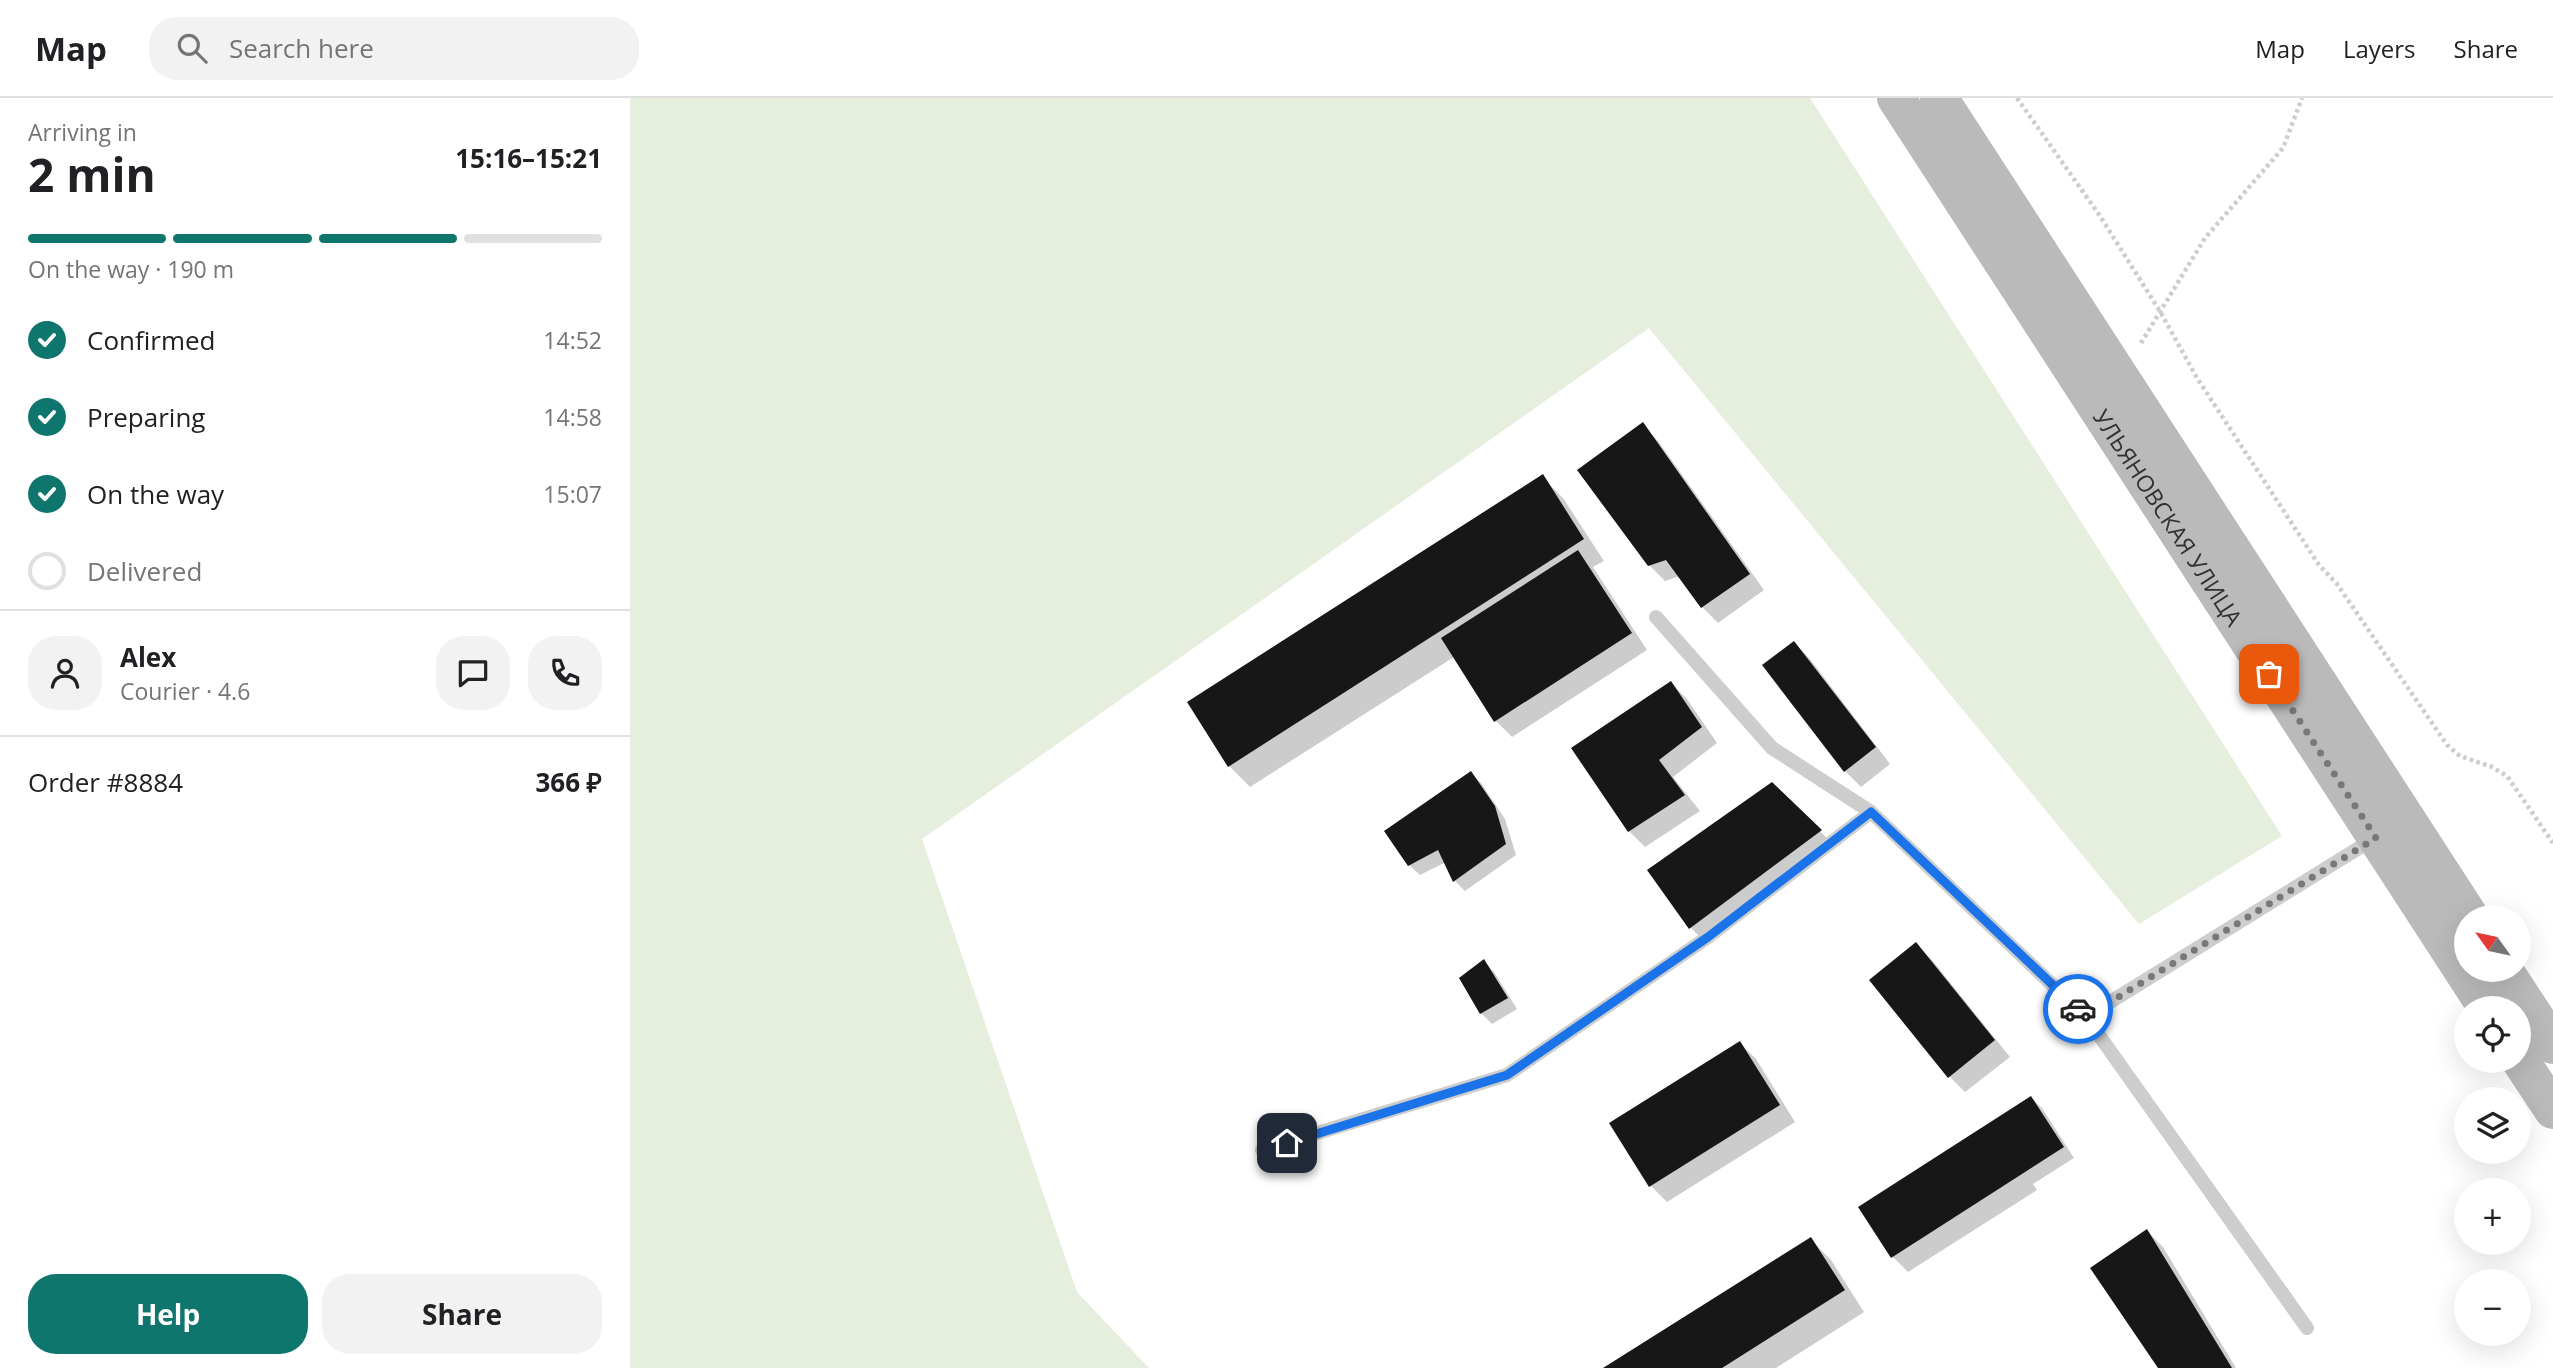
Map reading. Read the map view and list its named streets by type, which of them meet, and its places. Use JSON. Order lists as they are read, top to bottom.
{
  "streets": {
    "street": ["УЛЬЯНОВСКАЯ УЛИЦА"]
  },
  "north": "top left",
  "page": {
    "header": "Map",
    "search": "Search here",
    "nav": ["Map", "Layers", "Share"],
    "heading": ["2 min", "Arriving in", "15:16–15:21"],
    "panel": [
      "Alex",
      "Courier · 4.6",
      "Order #8884",
      "366 ₽"
    ],
    "bar": "On the way · 190 m",
    "list": [
      ["Confirmed", "14:52"],
      ["Preparing", "14:58"],
      ["On the way", "15:07"],
      "Delivered"
    ],
    "map_buttons": ["+", "−"],
    "buttons": ["Help", "Share"]
  }
}
